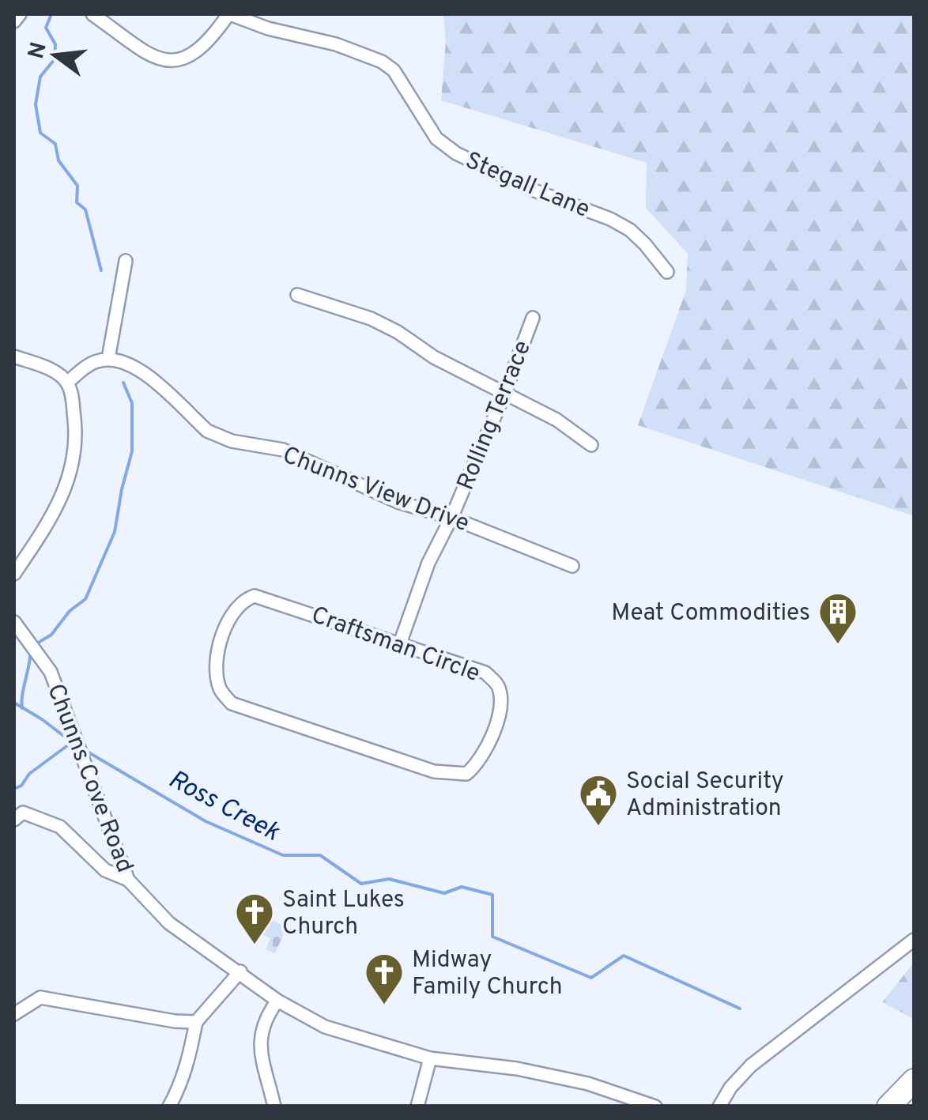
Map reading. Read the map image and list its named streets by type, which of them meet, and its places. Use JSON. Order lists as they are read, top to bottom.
{
  "streets": {
    "street": [
      "Stegall Lane",
      "Rolling Terrace",
      "Chunns View Drive",
      "Craftsman Circle",
      "Chunns Cove Road"
    ]
  },
  "crossings": [
    ["Rolling Terrace", "Chunns View Drive"],
    ["Rolling Terrace", "Craftsman Circle"]
  ],
  "water": ["Ross Creek"],
  "places": {
    "building": ["Meat Commodities"],
    "public building": ["Social Security Administration"],
    "church": ["Saint Lukes Church", "Midway Family Church"]
  },
  "north": "left"
}
